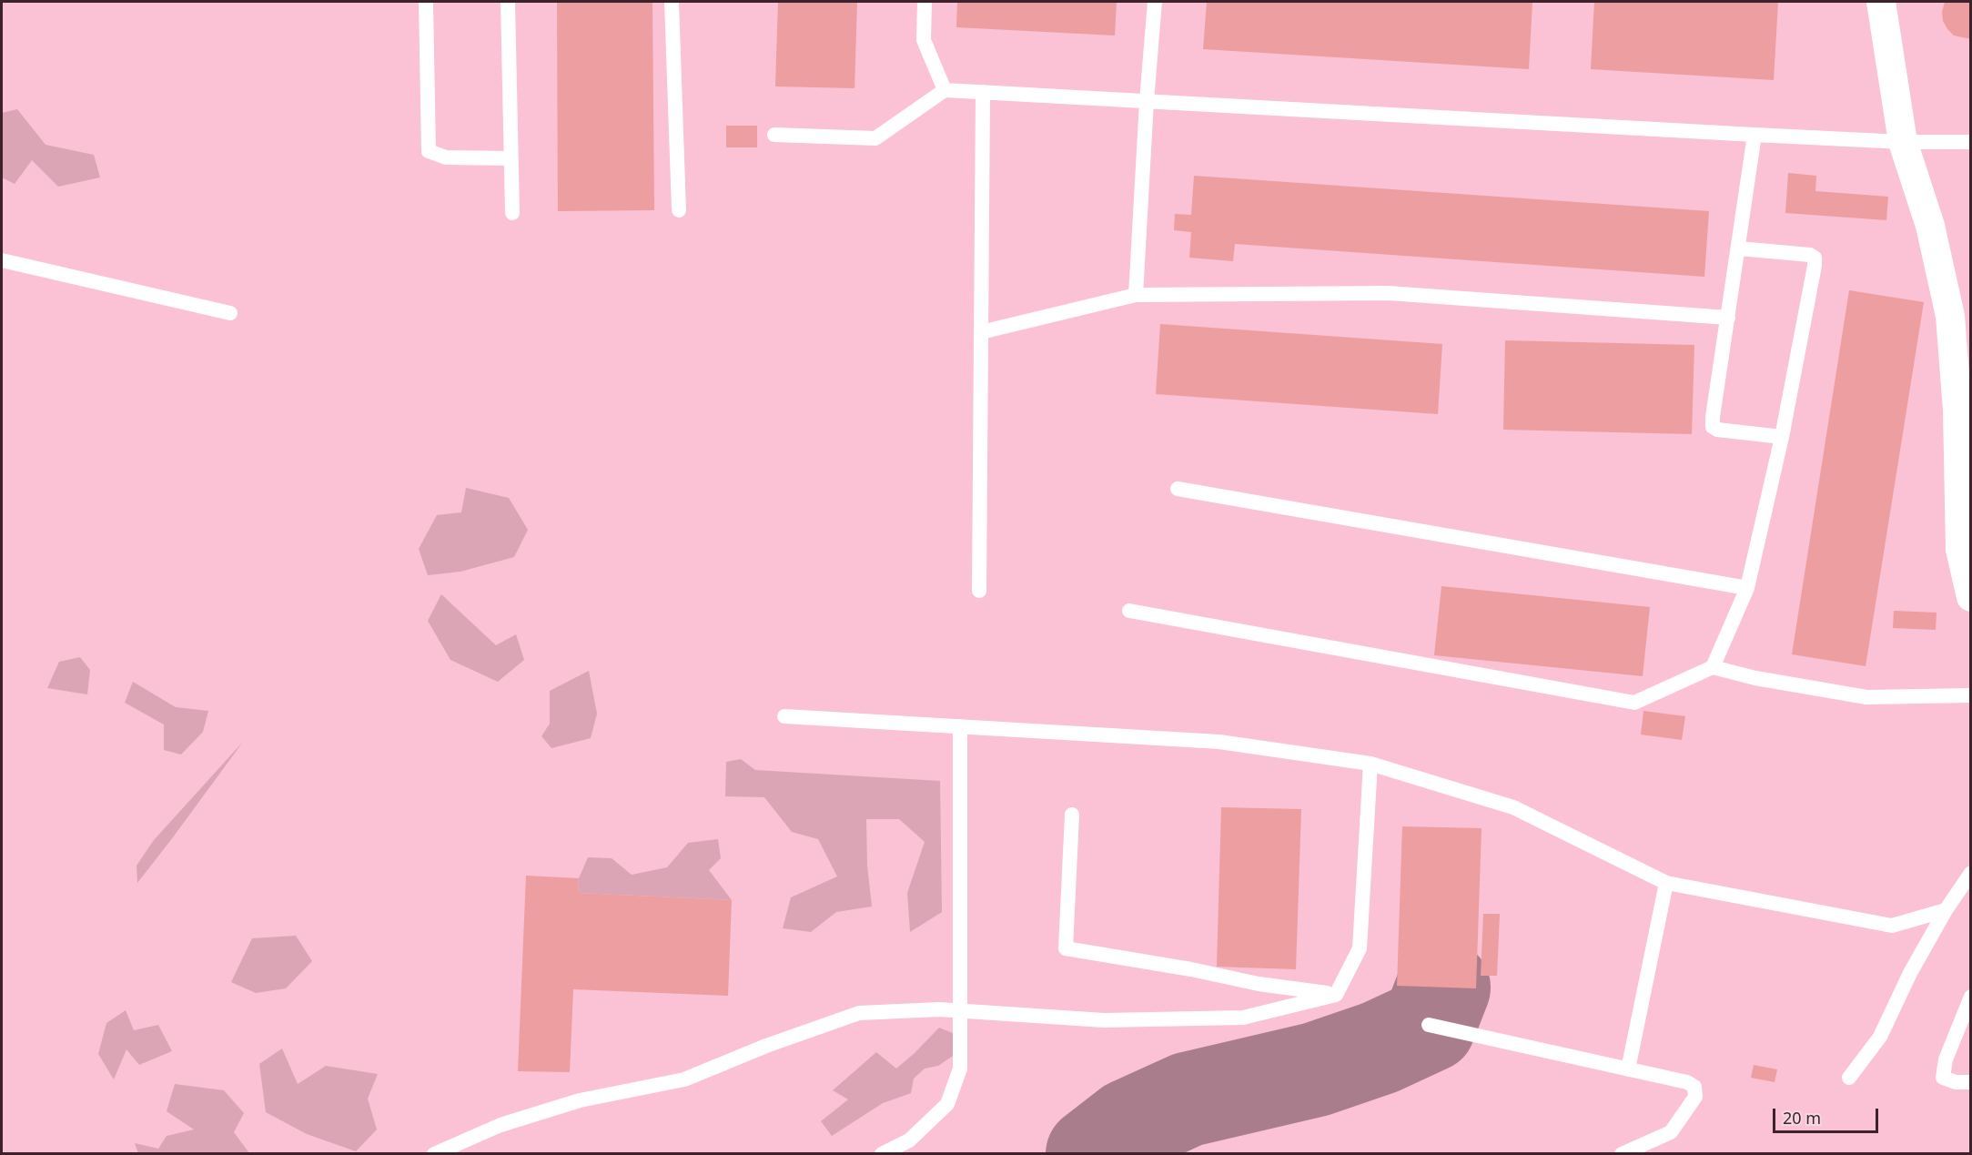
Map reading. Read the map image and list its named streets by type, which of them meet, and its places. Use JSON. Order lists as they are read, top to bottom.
{
  "scale_bar": "20 m"
}
